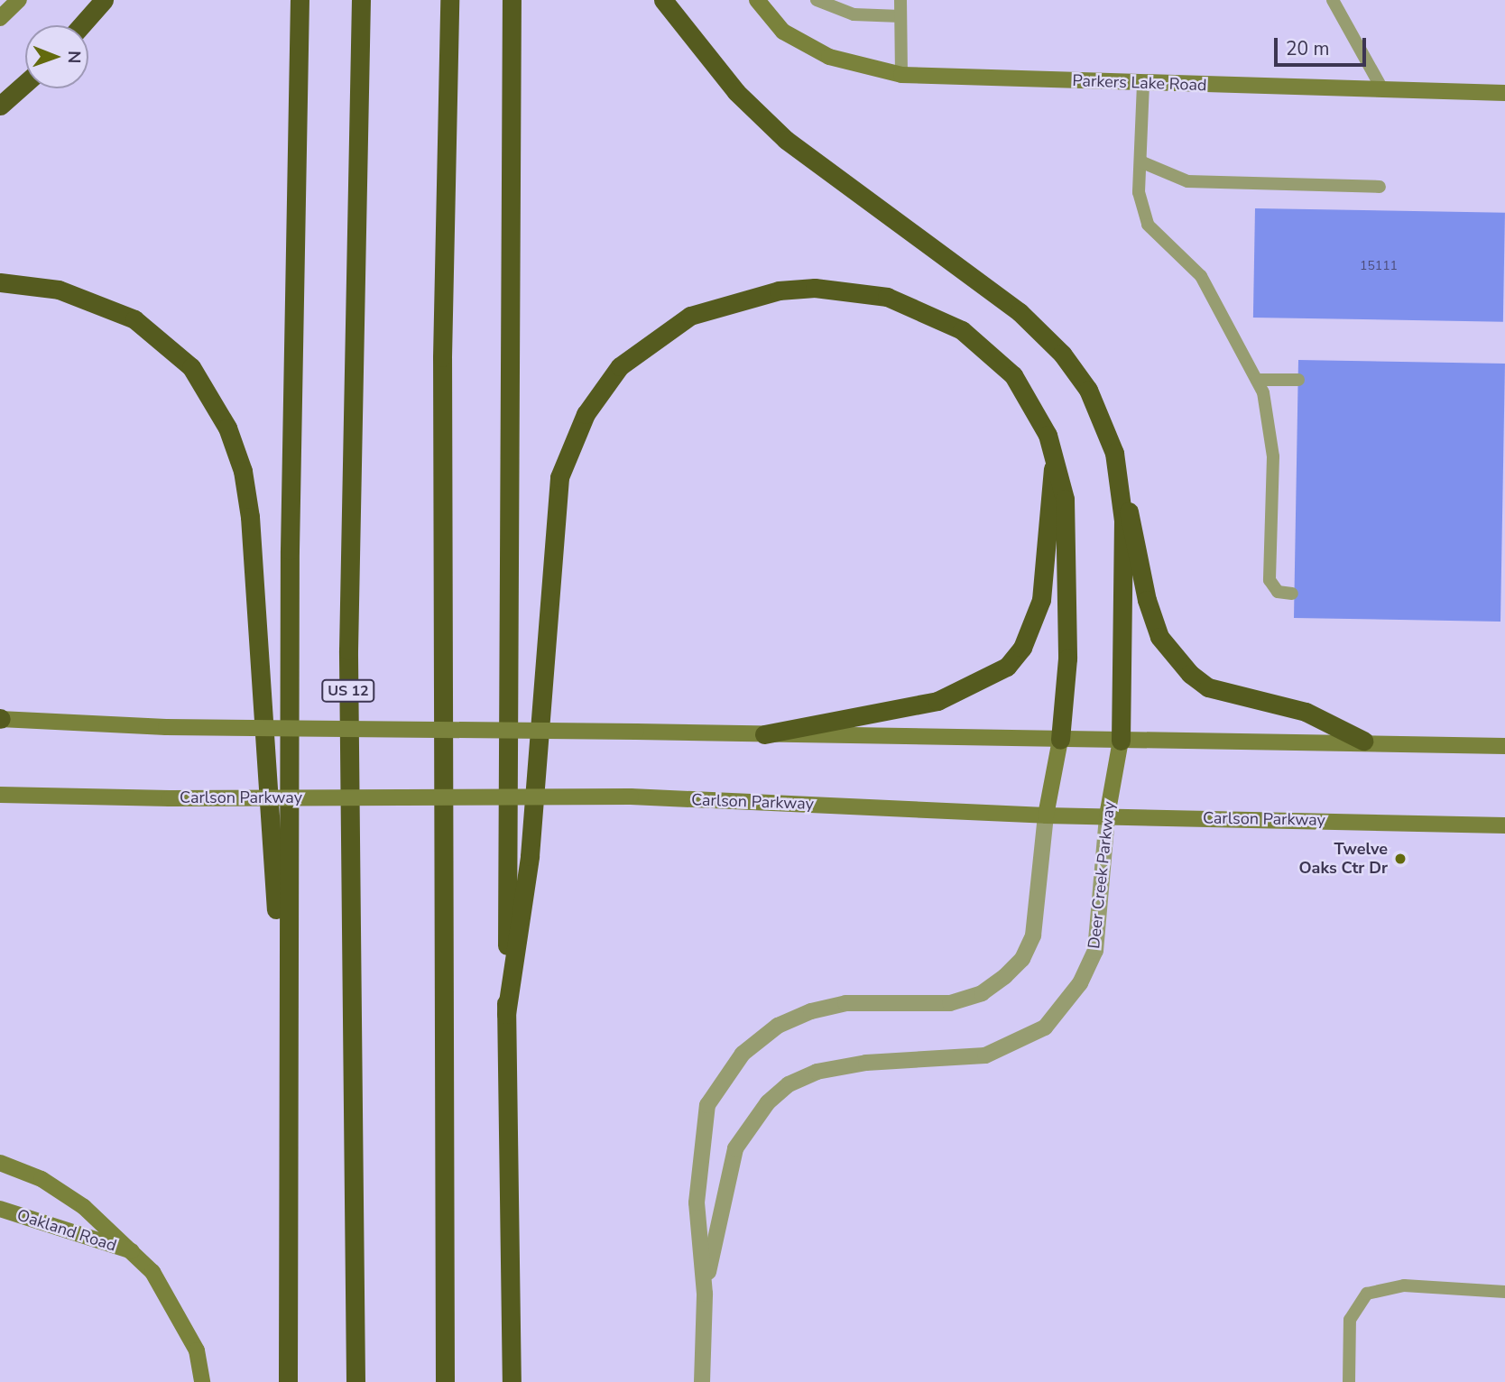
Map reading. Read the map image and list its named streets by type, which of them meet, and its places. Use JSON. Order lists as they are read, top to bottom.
{
  "streets": {
    "highway": ["US 12"],
    "main road": [
      "Parkers Lake Road",
      "Carlson Parkway",
      "Deer Creek Parkway",
      "Oakland Road"
    ]
  },
  "crossings": [
    ["Carlson Parkway", "Deer Creek Parkway"]
  ],
  "places": ["Twelve Oaks Ctr Dr"],
  "house_numbers": ["15111"],
  "scale_bar": "20 m",
  "north": "right"
}
